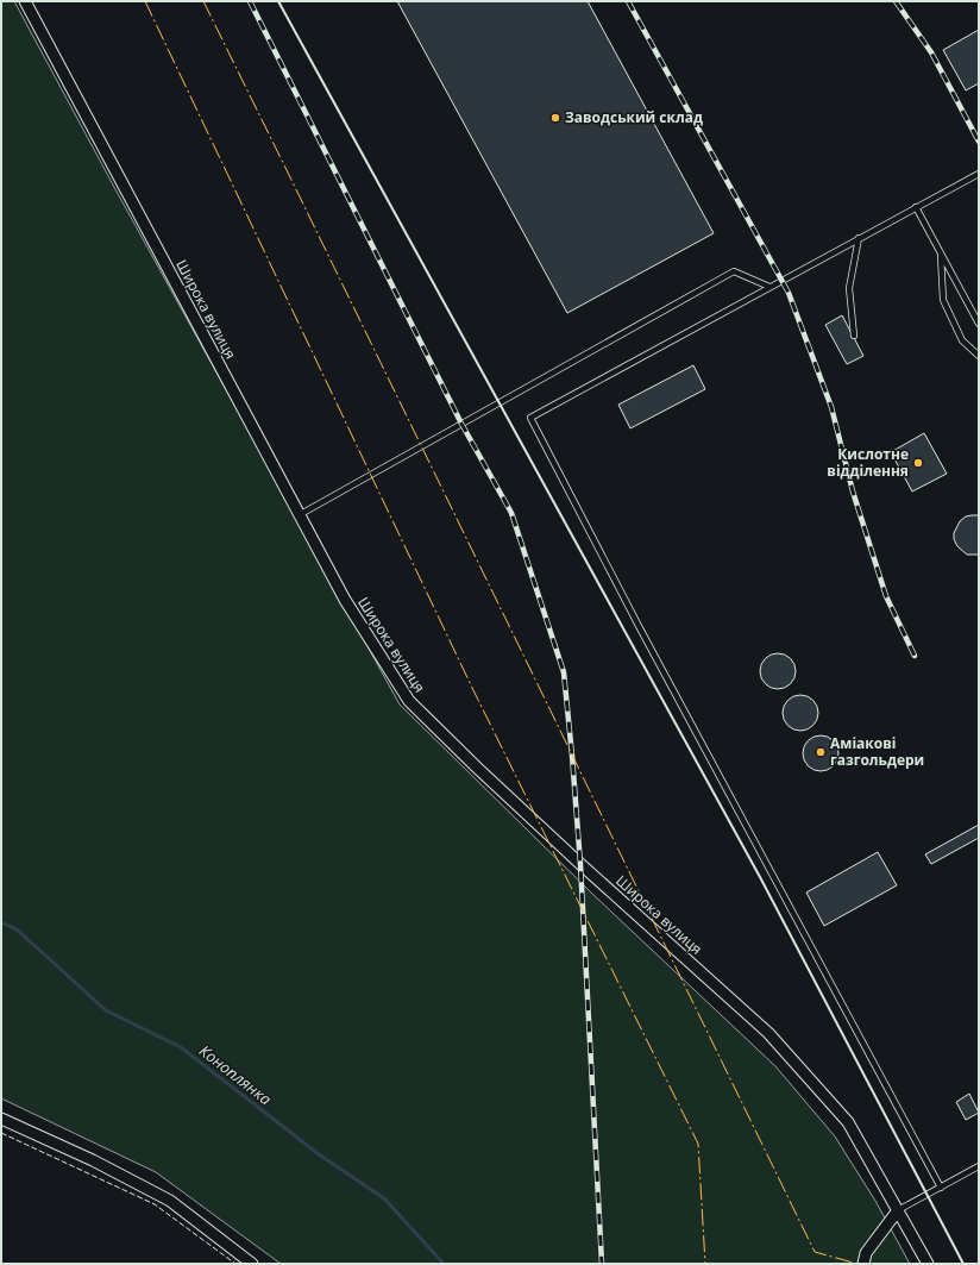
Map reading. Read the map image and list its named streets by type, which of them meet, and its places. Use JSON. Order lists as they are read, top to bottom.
{
  "streets": {
    "street": ["Широка вулиця"]
  },
  "water": ["Коноплянка"],
  "places": ["Заводський склад", "Кислотне відділення", "Аміакові газгольдери"]
}
